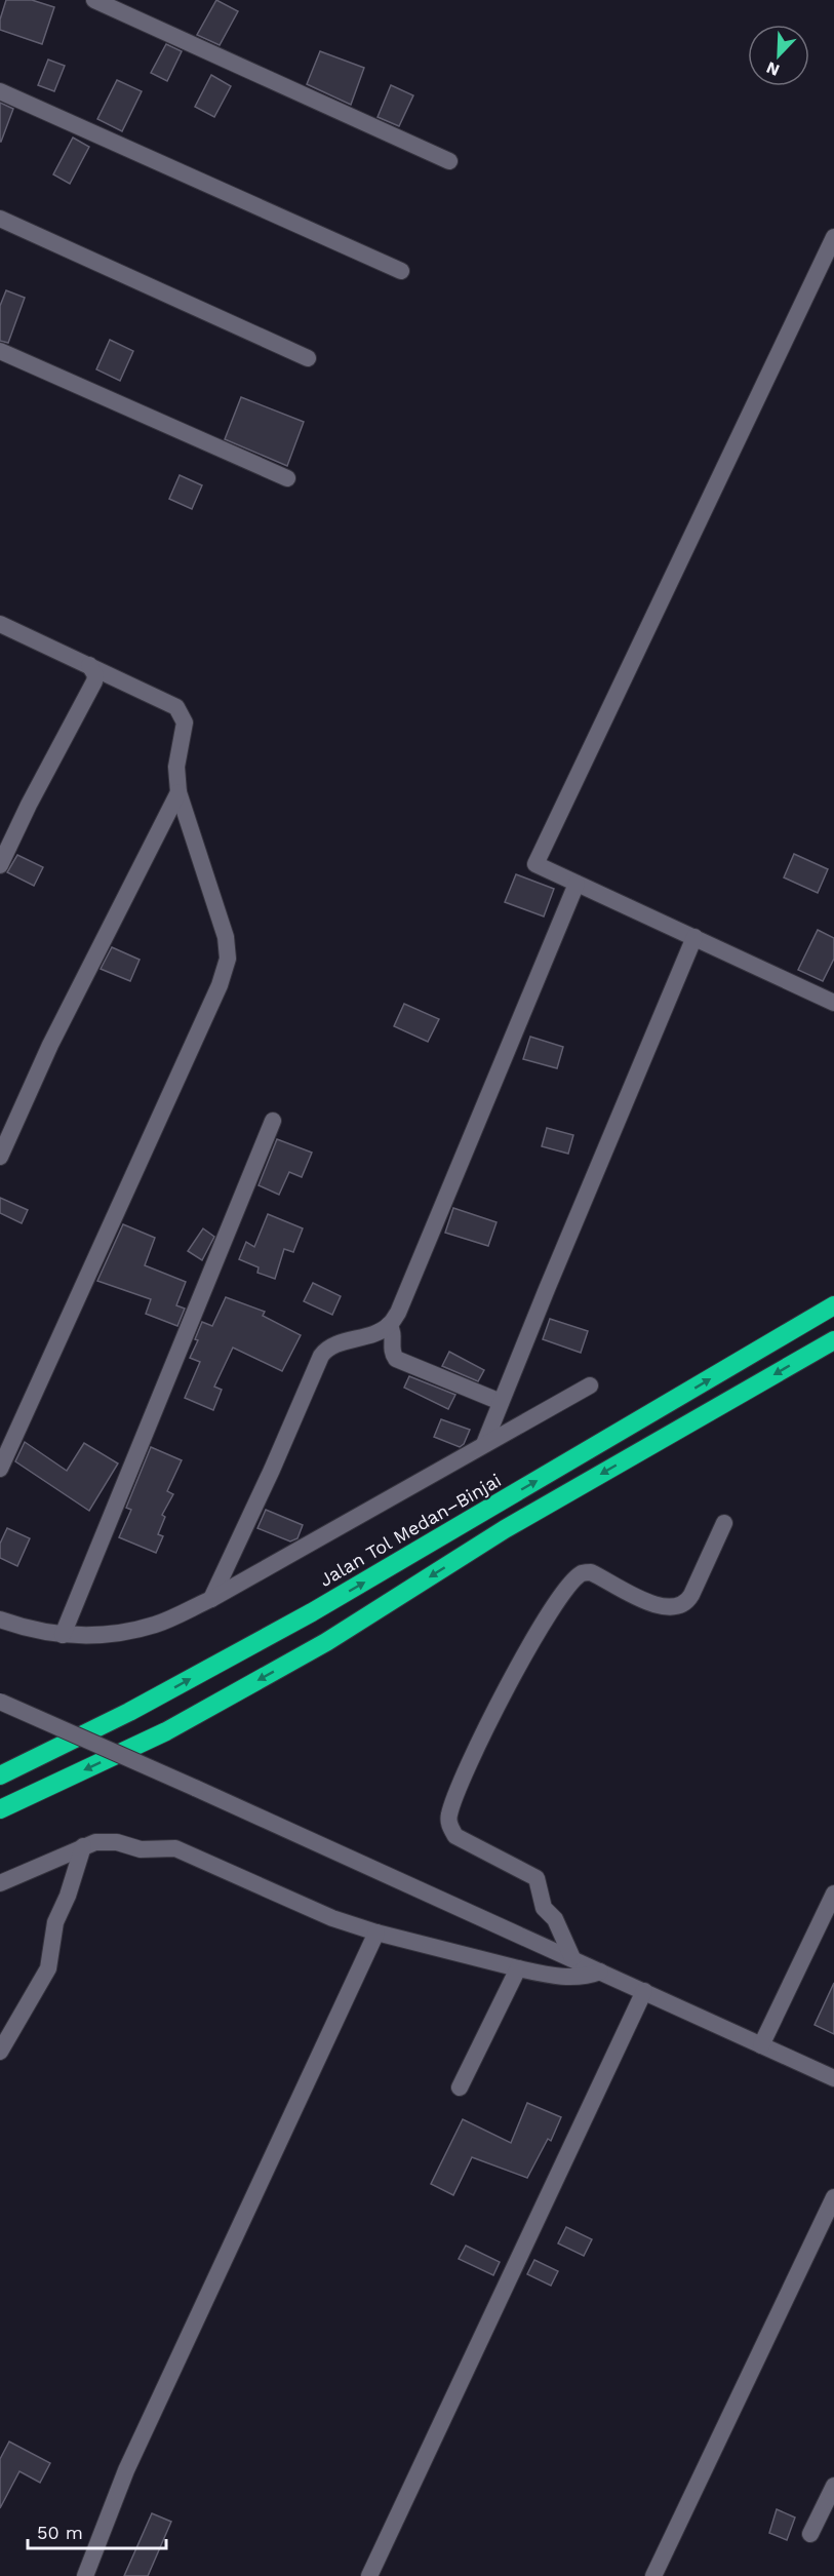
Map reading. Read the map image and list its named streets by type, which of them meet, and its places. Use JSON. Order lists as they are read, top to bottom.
{
  "streets": {
    "highway": ["Jalan Tol Medan–Binjai"]
  },
  "scale_bar": "50 m",
  "north": "bottom left"
}
